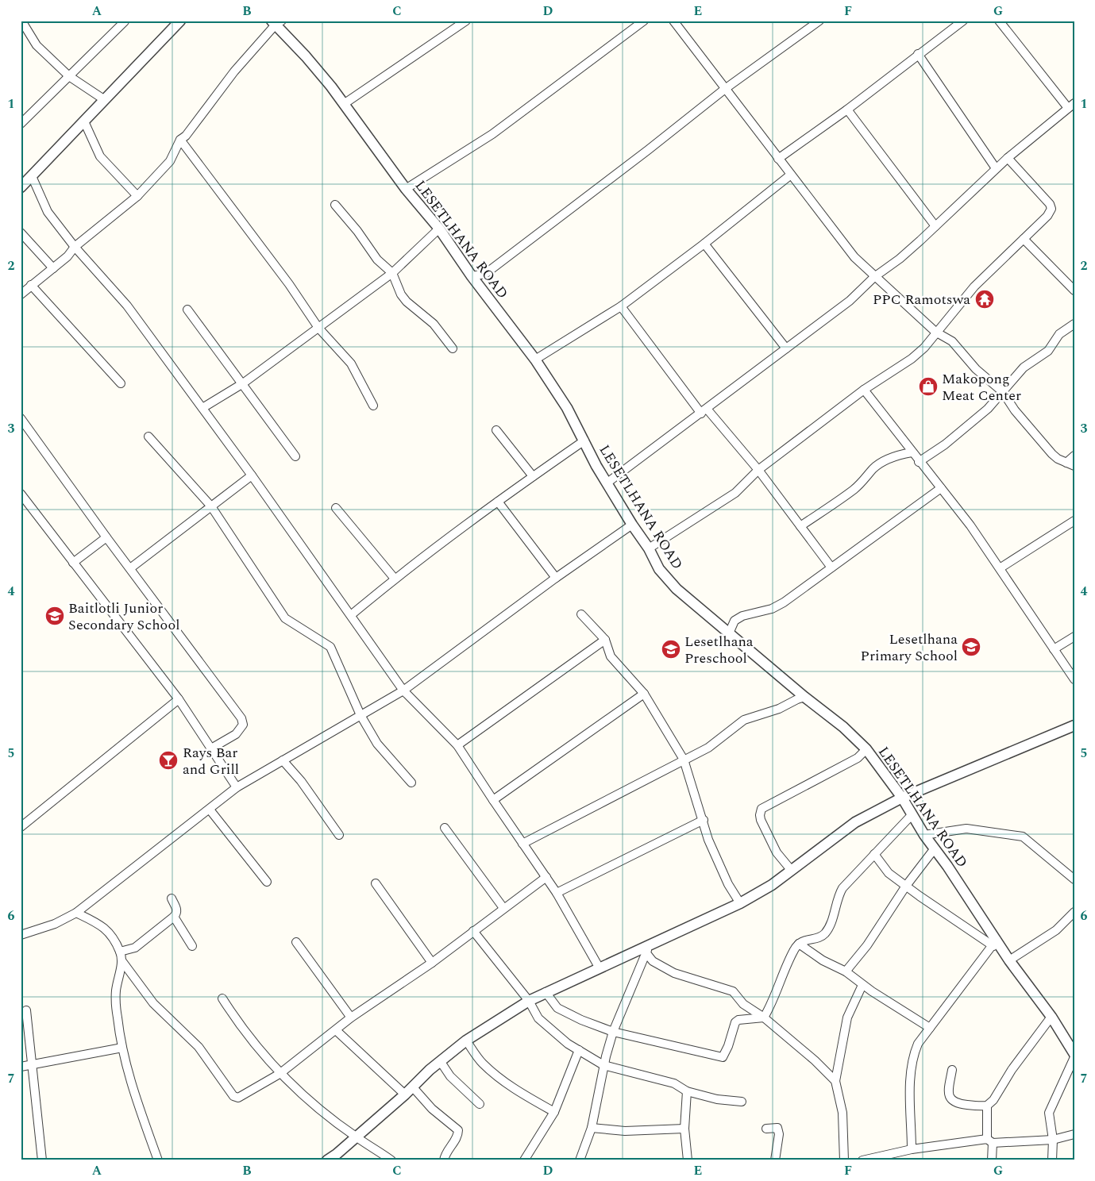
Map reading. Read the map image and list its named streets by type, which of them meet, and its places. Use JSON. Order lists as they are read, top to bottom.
{
  "streets": {
    "street": ["LESETLHANA ROAD"]
  },
  "places": {
    "temple": ["PPC Ramotswa"],
    "shop": ["Makopong Meat Center"],
    "school or university": ["Baitlotli Junior Secondary School", "Lesetlhana Primary School", "Lesetlhana Preschool"],
    "bar": ["Rays Bar and Grill"]
  },
  "grid": {
    "columns": [
      "A",
      "B",
      "C",
      "D",
      "E",
      "F",
      "G"
    ],
    "rows": [
      "1",
      "2",
      "3",
      "4",
      "5",
      "6",
      "7"
    ]
  }
}
